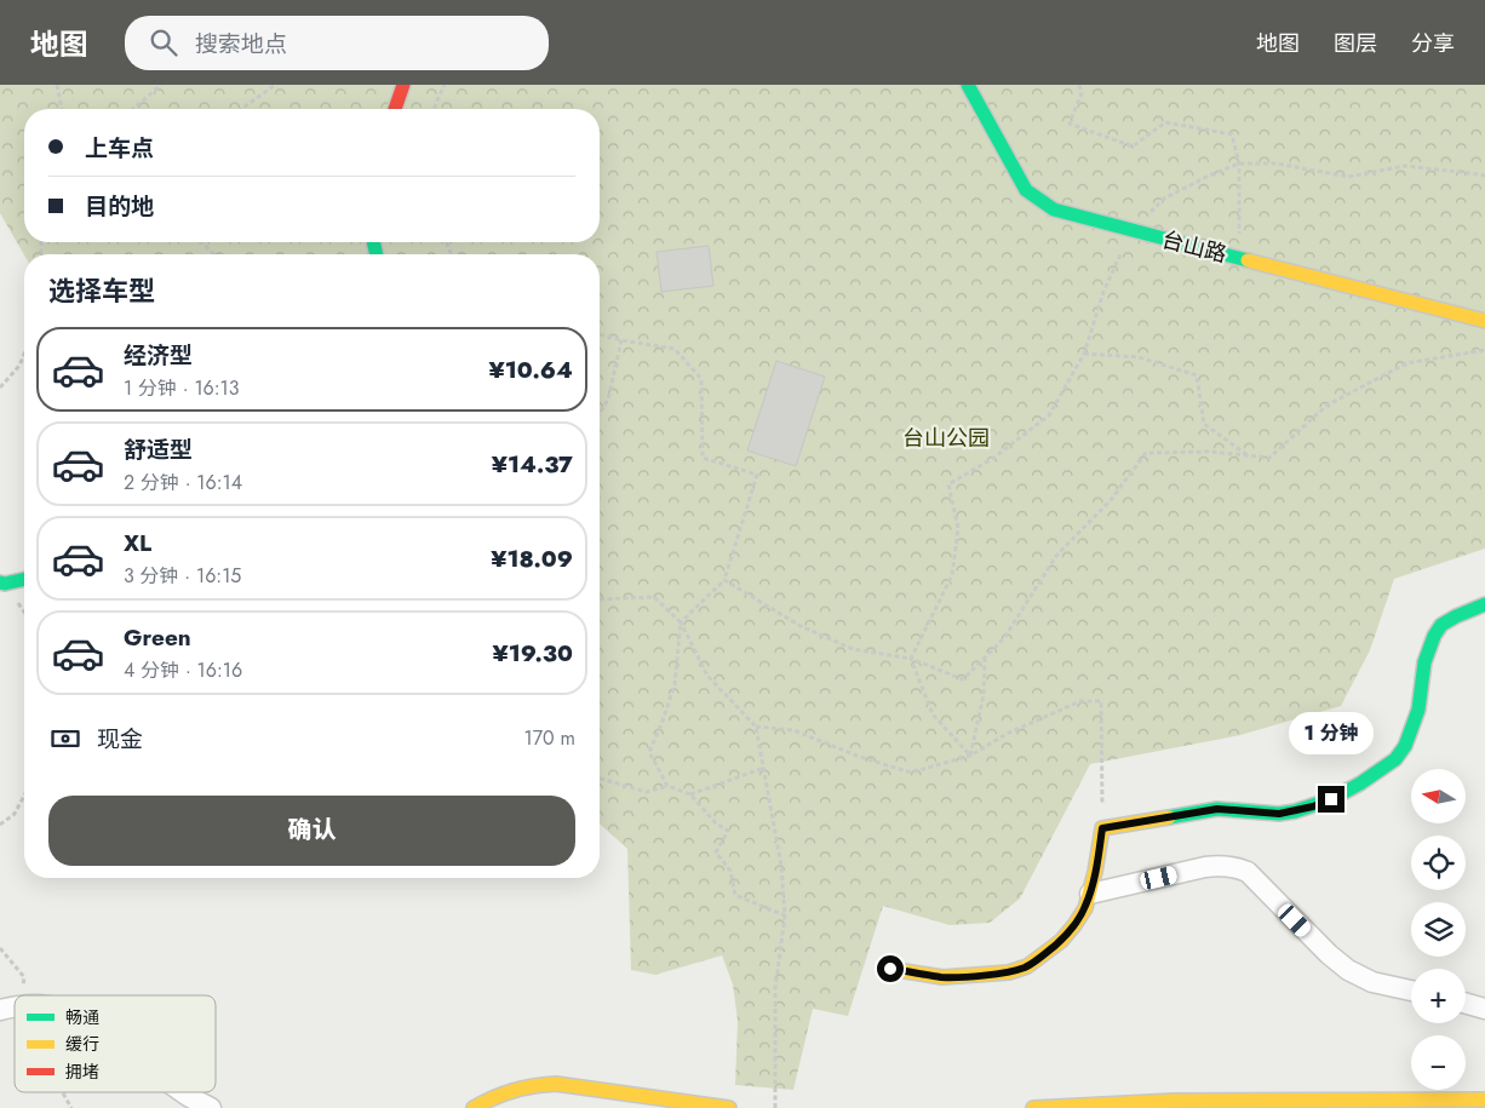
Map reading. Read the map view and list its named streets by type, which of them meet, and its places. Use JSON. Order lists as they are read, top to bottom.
{
  "streets": {
    "street": ["台山路"]
  },
  "parks": ["台山公园"],
  "legend": ["畅通", "缓行", "拥堵"],
  "north": "left",
  "page": {
    "header": "地图",
    "search": "搜索地点",
    "nav": ["地图", "图层", "分享"],
    "banner": ["上车点", "目的地"],
    "heading": "选择车型",
    "list": [
      {
        "name": "经济型",
        "note": "1 分钟 · 16:13",
        "value": "¥10.64"
      },
      {
        "name": "舒适型",
        "note": "2 分钟 · 16:14",
        "value": "¥14.37"
      },
      {
        "name": "XL",
        "note": "3 分钟 · 16:15",
        "value": "¥18.09"
      },
      {
        "name": "Green",
        "note": "4 分钟 · 16:16",
        "value": "¥19.30"
      }
    ],
    "pay": ["现金", "170 m"],
    "bubble": "1 分钟",
    "map_buttons": ["+", "−"],
    "buttons": "确认"
  }
}
